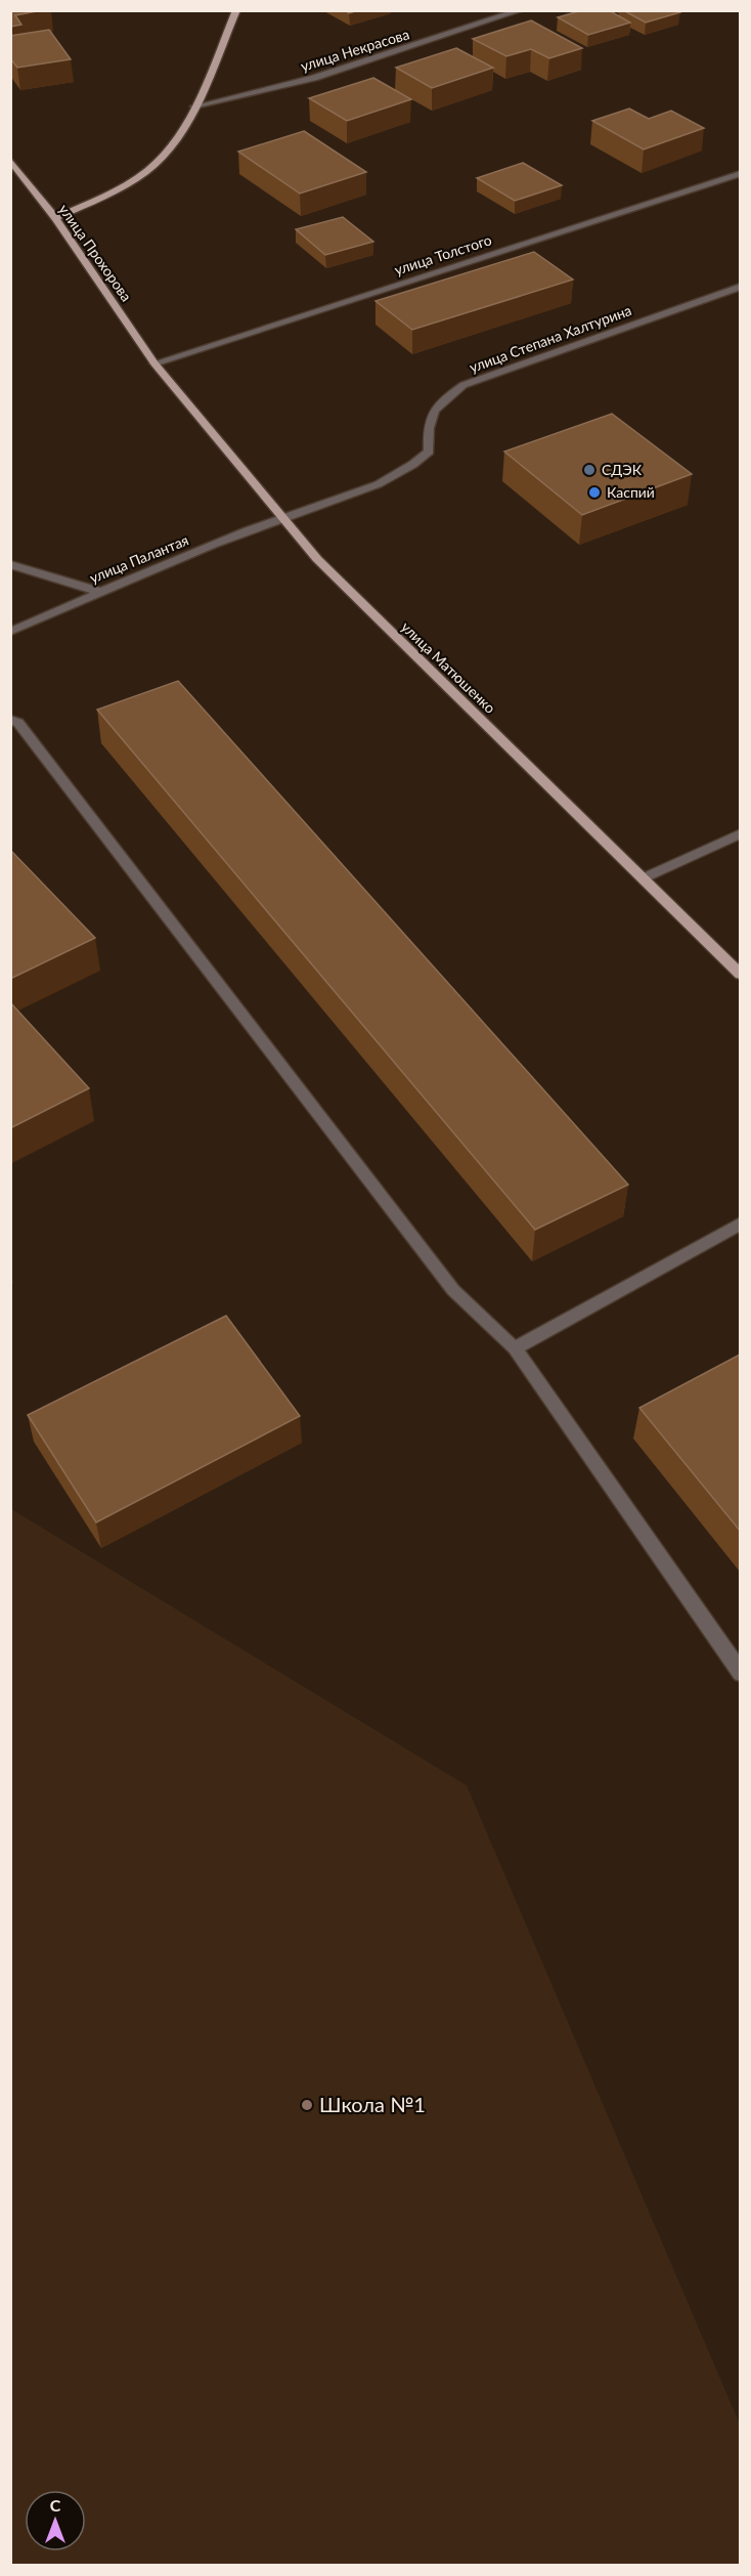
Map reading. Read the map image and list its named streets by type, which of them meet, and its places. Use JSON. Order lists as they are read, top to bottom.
{
  "streets": {
    "main road": ["улица Прохорова", "улица Матюшенко"],
    "street": [
      "улица Некрасова",
      "улица Толстого",
      "улица Степана Халтурина",
      "улица Палантая"
    ]
  },
  "crossings": [
    ["улица Прохорова", "улица Толстого"],
    ["улица Прохорова", "улица Матюшенко"],
    ["улица Толстого", "улица Матюшенко"],
    ["улица Степана Халтурина", "улица Палантая"],
    ["улица Степана Халтурина", "улица Матюшенко"],
    ["улица Палантая", "улица Матюшенко"]
  ],
  "places": ["СДЭК", "Каспий", "Школа №1"],
  "north": "top"
}
